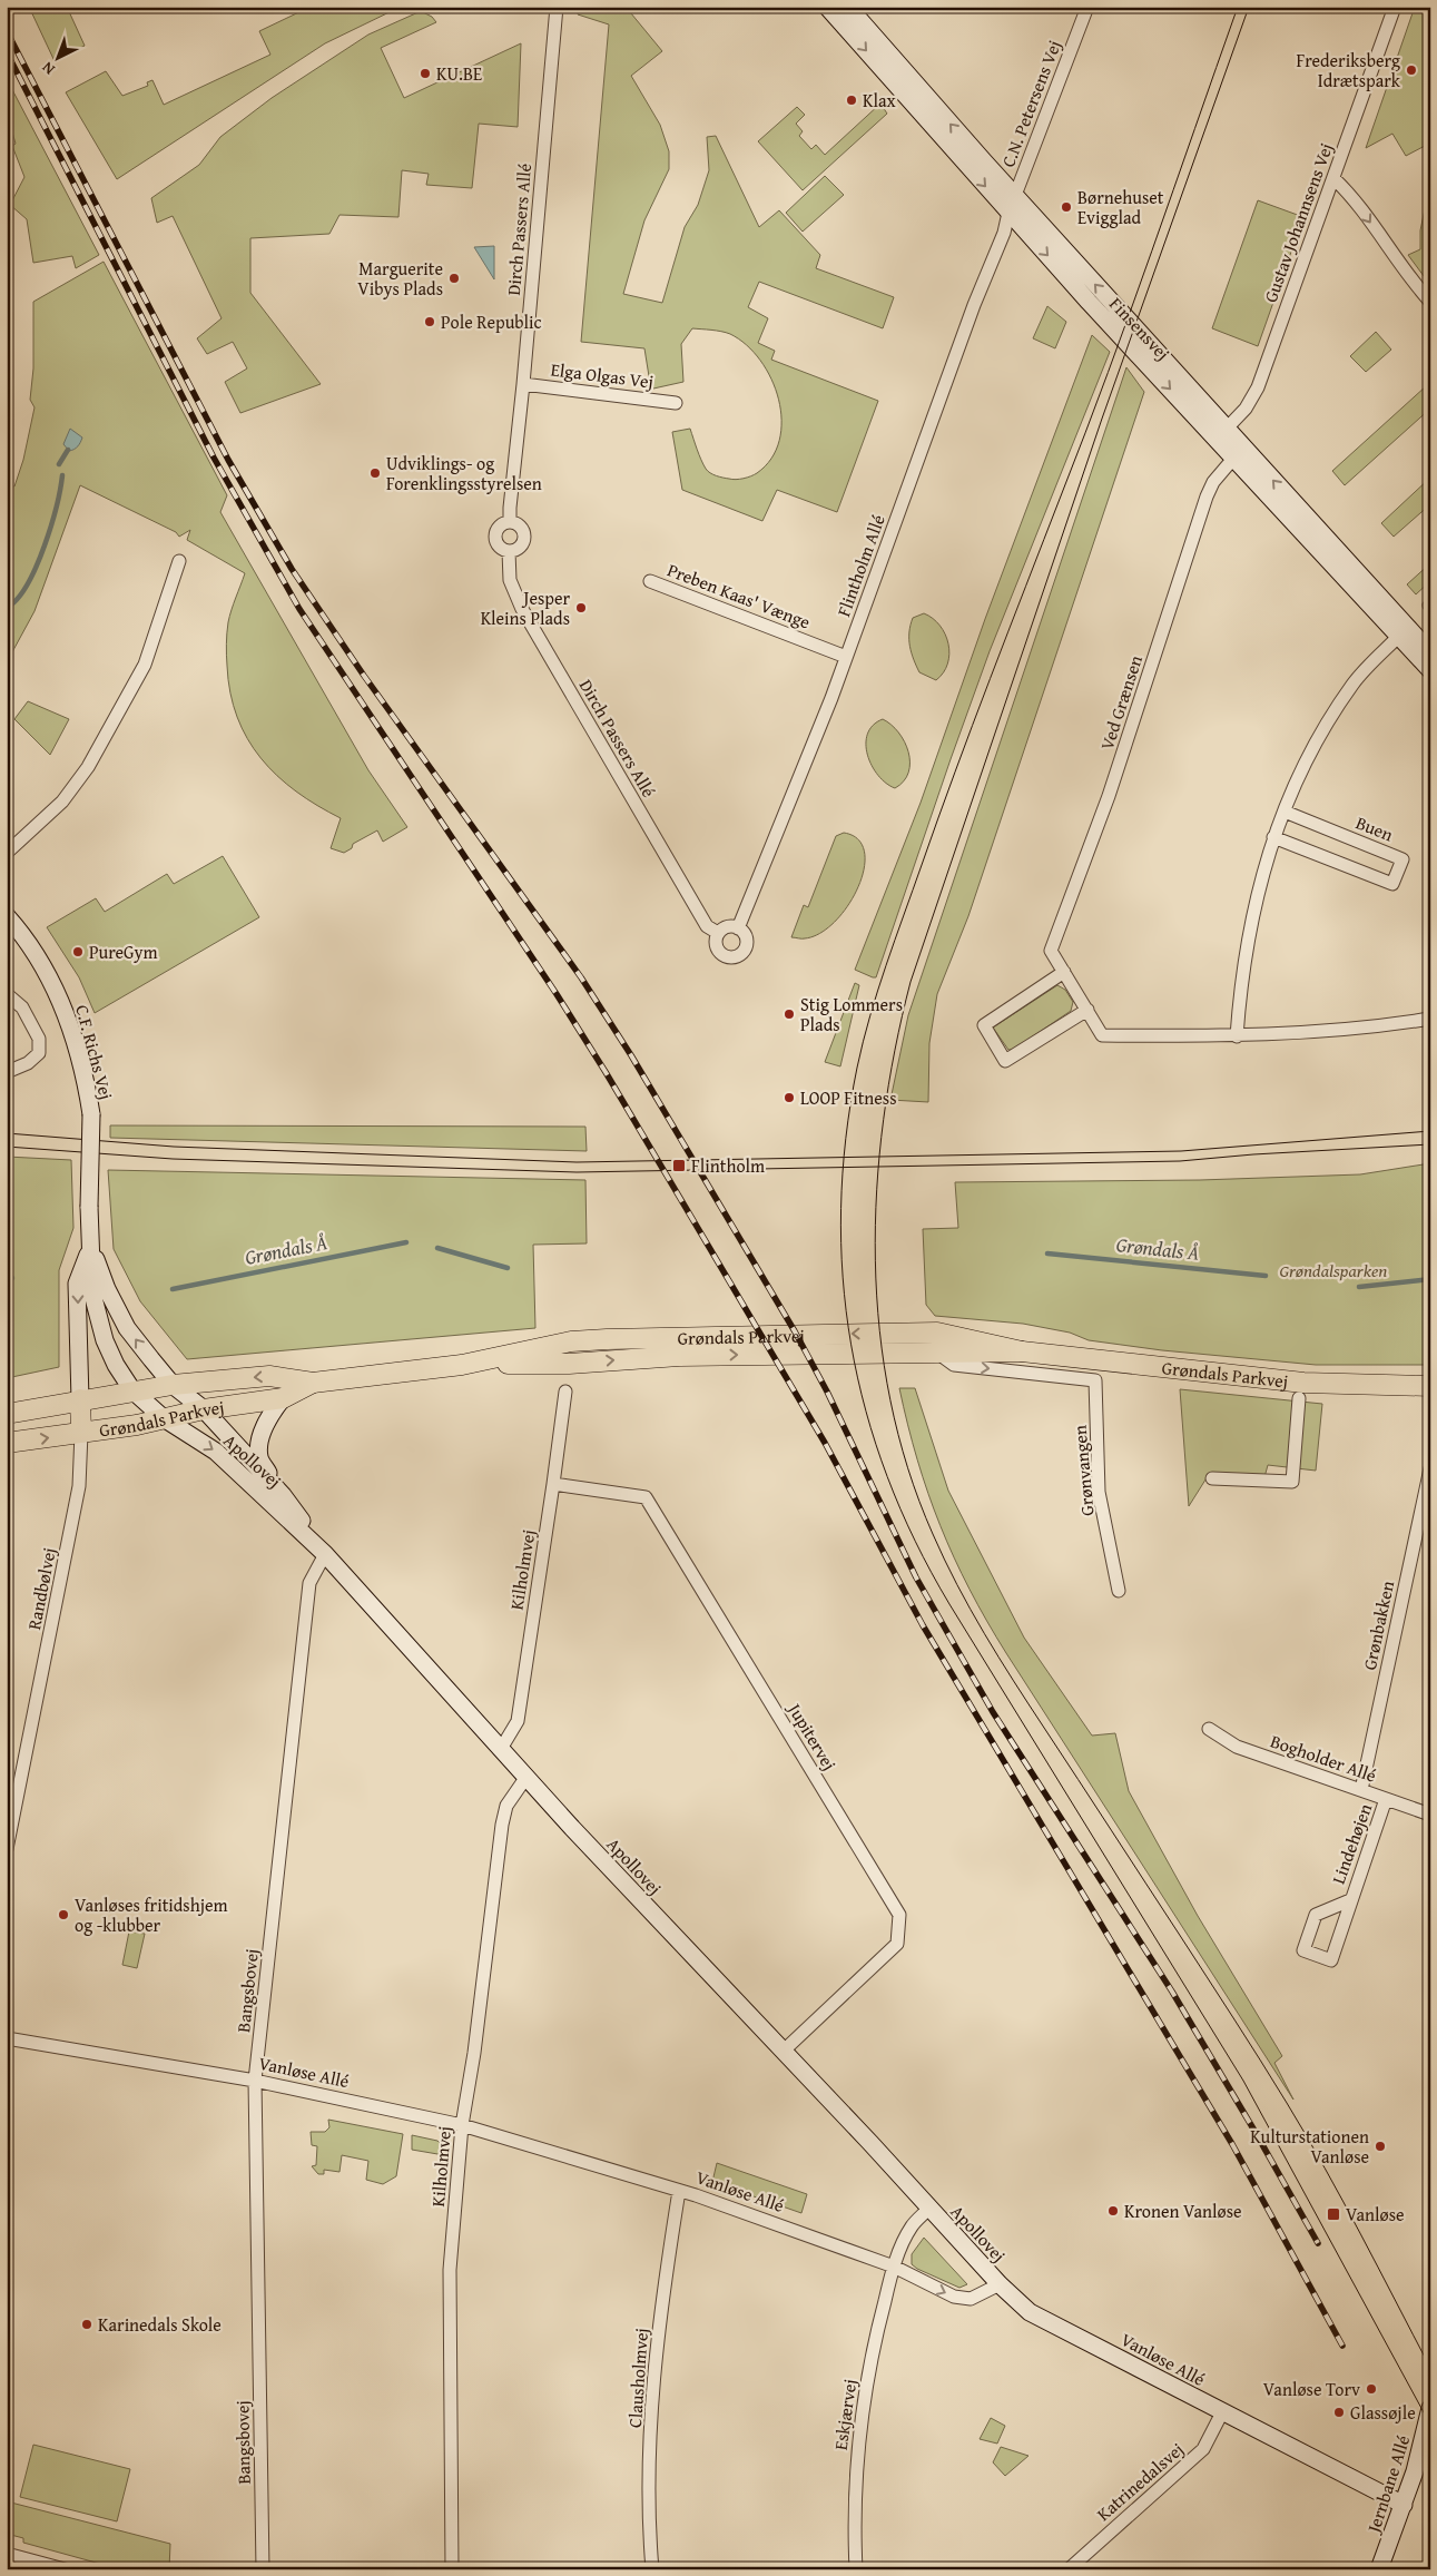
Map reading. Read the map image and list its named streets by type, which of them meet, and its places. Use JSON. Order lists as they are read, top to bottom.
{
  "streets": {
    "main road": ["Grøndals Parkvej"],
    "street": [
      "C.N. Petersens Vej",
      "Gustav Johannsens Vej",
      "Dirch Passers Allé",
      "Finsensvej",
      "Elga Olgas Vej",
      "Flintholm Allé",
      "Preben Kaas' Vænge",
      "Ved Grænsen",
      "Buen",
      "C.F. Richs Vej",
      "Apollovej",
      "Grønvangen",
      "Kilholmvej",
      "Randbølvej",
      "Grønbakken",
      "Jupitervej",
      "Bogholder Allé",
      "Lindehøjen",
      "Bangsbovej",
      "Vanløse Allé",
      "Clausholmvej",
      "Eskjærvej",
      "Katrinedalsvej",
      "Jernbane Allé"
    ]
  },
  "crossings": [
    ["C.N. Petersens Vej", "Finsensvej"],
    ["C.N. Petersens Vej", "Flintholm Allé"],
    ["Gustav Johannsens Vej", "Finsensvej"],
    ["Dirch Passers Allé", "Elga Olgas Vej"],
    ["Dirch Passers Allé", "Flintholm Allé"],
    ["Finsensvej", "Flintholm Allé"],
    ["Finsensvej", "Ved Grænsen"],
    ["Flintholm Allé", "Preben Kaas' Vænge"],
    ["C.F. Richs Vej", "Grøndals Parkvej"],
    ["C.F. Richs Vej", "Apollovej"],
    ["Grøndals Parkvej", "Apollovej"],
    ["Grøndals Parkvej", "Grønvangen"],
    ["Grøndals Parkvej", "Randbølvej"],
    ["Apollovej", "Kilholmvej"],
    ["Apollovej", "Jupitervej"],
    ["Apollovej", "Bangsbovej"],
    ["Apollovej", "Vanløse Allé"],
    ["Apollovej", "Eskjærvej"],
    ["Kilholmvej", "Jupitervej"],
    ["Kilholmvej", "Vanløse Allé"],
    ["Grønbakken", "Bogholder Allé"],
    ["Bogholder Allé", "Lindehøjen"],
    ["Bangsbovej", "Vanløse Allé"],
    ["Vanløse Allé", "Clausholmvej"],
    ["Vanløse Allé", "Eskjærvej"],
    ["Vanløse Allé", "Katrinedalsvej"],
    ["Vanløse Allé", "Jernbane Allé"]
  ],
  "water": ["Grøndals Å"],
  "parks": ["Grøndalsparken"],
  "places": {
    "other": [
      "Frederiksberg Idrætspark",
      "KU.BE",
      "Klax",
      "Børnehuset Evigglad",
      "Marguerite Vibys Plads",
      "Pole Republic",
      "Udviklings- og Forenklingsstyrelsen",
      "Jesper Kleins Plads",
      "PureGym",
      "Stig Lommers Plads",
      "LOOP Fitness",
      "Vanløses fritidshjem og -klubber",
      "Kulturstationen Vanløse",
      "Kronen Vanløse",
      "Karinedals Skole",
      "Vanløse Torv",
      "Glassøjle"
    ],
    "transit": ["Flintholm", "Vanløse"]
  },
  "north": "bottom left"
}
